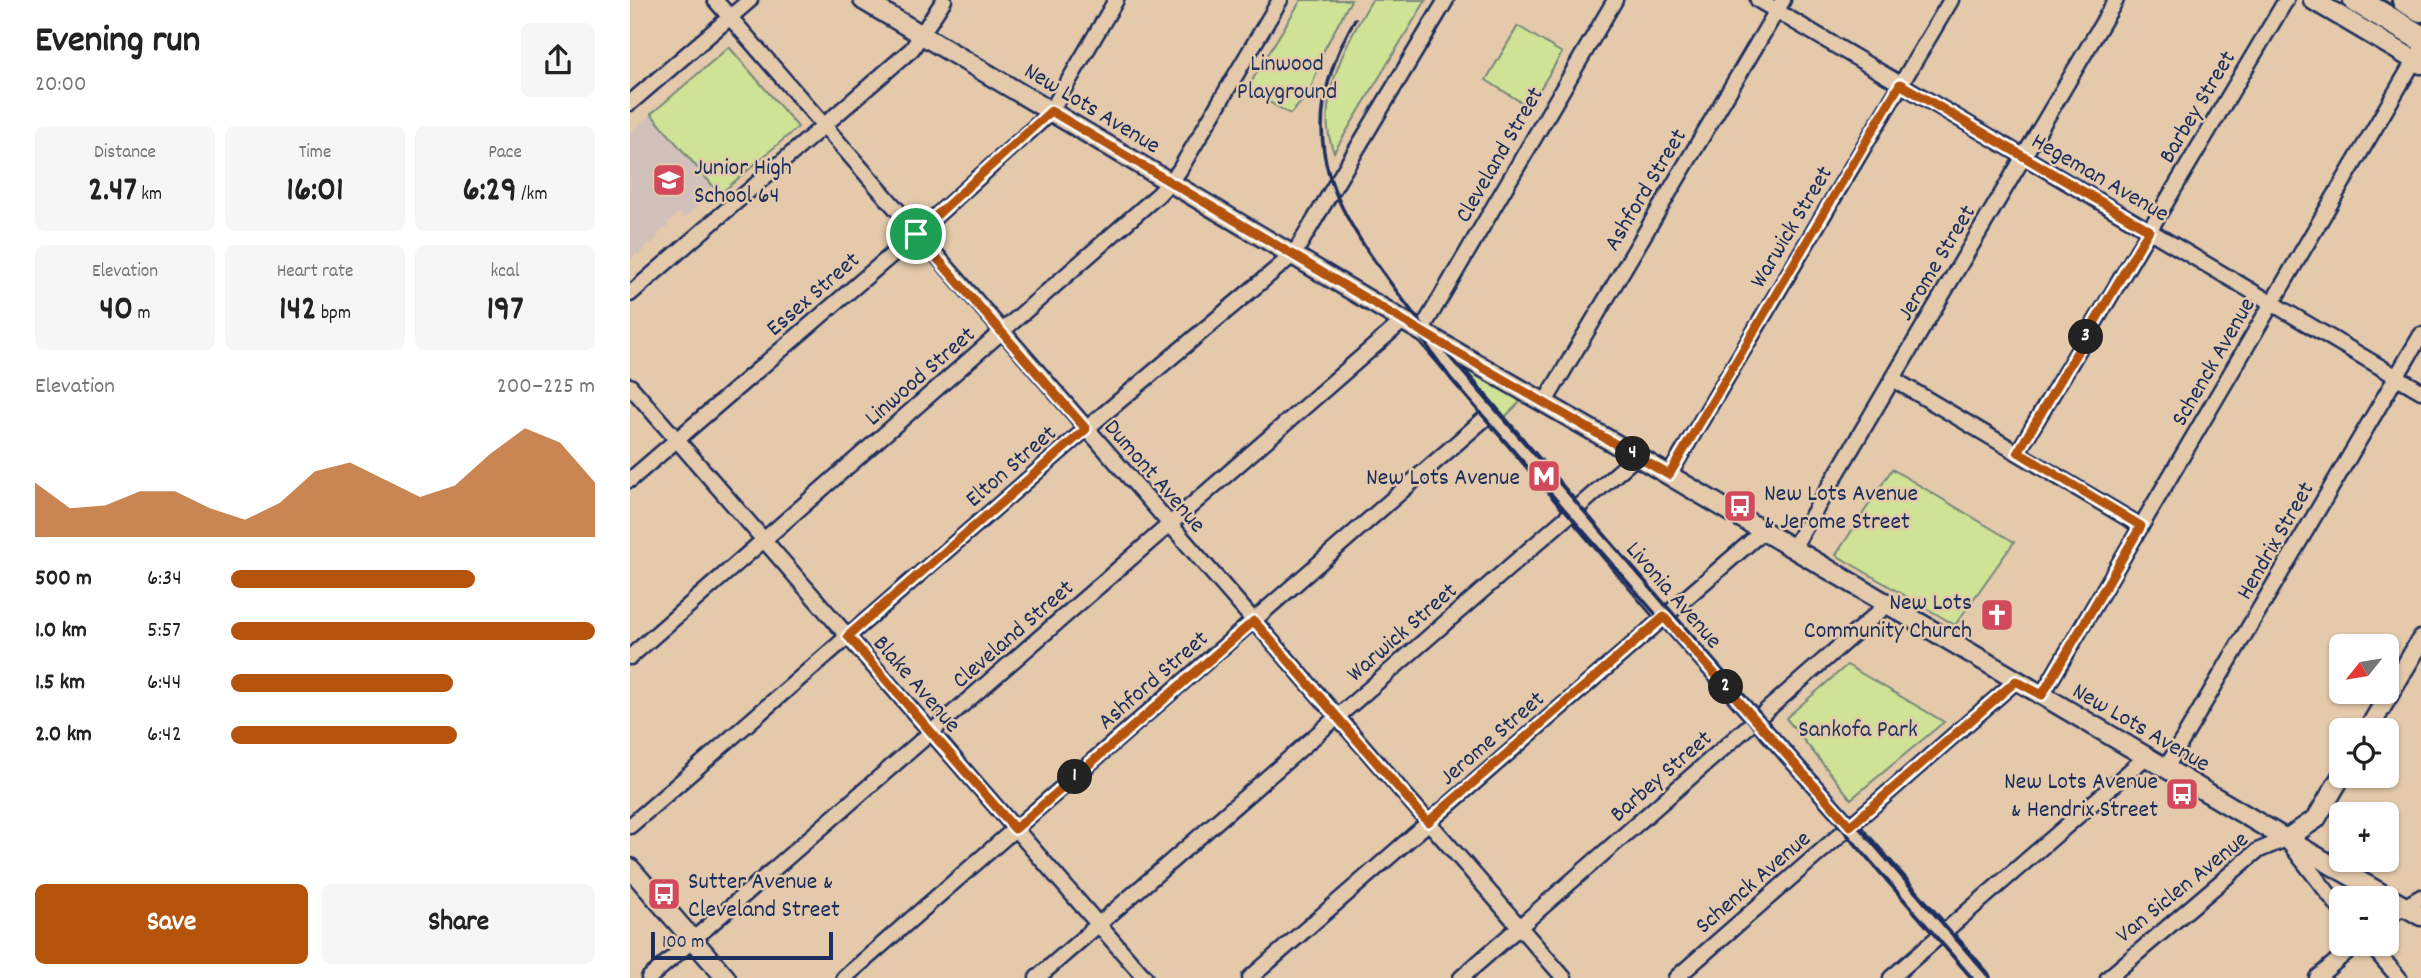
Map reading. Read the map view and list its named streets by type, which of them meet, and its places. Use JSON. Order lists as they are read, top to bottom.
{
  "streets": {
    "street": [
      "Barbey Street",
      "New Lots Avenue",
      "Cleveland Street",
      "Hegeman Avenue",
      "Ashford Street",
      "Warwick Street",
      "Jerome Street",
      "Essex Street",
      "Schenck Avenue",
      "Linwood Street",
      "Elton Street",
      "Dumont Avenue",
      "Hendrix Street",
      "Livonia Avenue",
      "Blake Avenue",
      "Van Siclen Avenue"
    ]
  },
  "crossings": [
    ["Barbey Street", "New Lots Avenue"],
    ["Barbey Street", "Hegeman Avenue"],
    ["Barbey Street", "Dumont Avenue"],
    ["Barbey Street", "Livonia Avenue"],
    ["New Lots Avenue", "Cleveland Street"],
    ["New Lots Avenue", "Ashford Street"],
    ["New Lots Avenue", "Warwick Street"],
    ["New Lots Avenue", "Jerome Street"],
    ["New Lots Avenue", "Essex Street"],
    ["New Lots Avenue", "Schenck Avenue"],
    ["New Lots Avenue", "Linwood Street"],
    ["New Lots Avenue", "Elton Street"],
    ["New Lots Avenue", "Hendrix Street"],
    ["New Lots Avenue", "Livonia Avenue"],
    ["New Lots Avenue", "Van Siclen Avenue"],
    ["Cleveland Street", "Dumont Avenue"],
    ["Cleveland Street", "Livonia Avenue"],
    ["Cleveland Street", "Blake Avenue"],
    ["Hegeman Avenue", "Ashford Street"],
    ["Hegeman Avenue", "Warwick Street"],
    ["Hegeman Avenue", "Jerome Street"],
    ["Hegeman Avenue", "Schenck Avenue"],
    ["Hegeman Avenue", "Hendrix Street"],
    ["Ashford Street", "Dumont Avenue"],
    ["Ashford Street", "Livonia Avenue"],
    ["Ashford Street", "Blake Avenue"],
    ["Warwick Street", "Dumont Avenue"],
    ["Warwick Street", "Livonia Avenue"],
    ["Warwick Street", "Blake Avenue"],
    ["Jerome Street", "Dumont Avenue"],
    ["Jerome Street", "Livonia Avenue"],
    ["Essex Street", "Dumont Avenue"],
    ["Essex Street", "Blake Avenue"],
    ["Schenck Avenue", "Livonia Avenue"],
    ["Linwood Street", "Dumont Avenue"],
    ["Linwood Street", "Blake Avenue"],
    ["Elton Street", "Dumont Avenue"],
    ["Elton Street", "Blake Avenue"]
  ],
  "parks": ["Linwood Playground", "Sankofa Park"],
  "places": {
    "school or university": ["Junior High School 64"],
    "metro station": ["New Lots Avenue"],
    "bus stop": ["New Lots Avenue & Jerome Street", "New Lots Avenue & Hendrix Street", "Sutter Avenue & Cleveland Street"],
    "church": ["New Lots Community Church"]
  },
  "scale_bar": "100 m",
  "north": "bottom left",
  "page": {
    "heading": ["Evening run", "20:00"],
    "stats": [
      ["Distance", "2.47 km"],
      ["Time", "16:01"],
      ["Pace", "6:29 /km"],
      ["Elevation", "40 m"],
      ["Heart rate", "142 bpm"],
      ["kcal", "197"]
    ],
    "pins": [
      "3",
      "4",
      "2",
      "1"
    ],
    "chart": ["Elevation", "200–225 m"],
    "list": [
      {
        "name": "500 m",
        "note": "6:34"
      },
      {
        "name": "1.0 km",
        "note": "5:57"
      },
      {
        "name": "1.5 km",
        "note": "6:44"
      },
      {
        "name": "2.0 km",
        "note": "6:42"
      }
    ],
    "map_buttons": ["+", "−"],
    "buttons": ["Save", "Share"],
    "scale": "100 m"
  }
}
